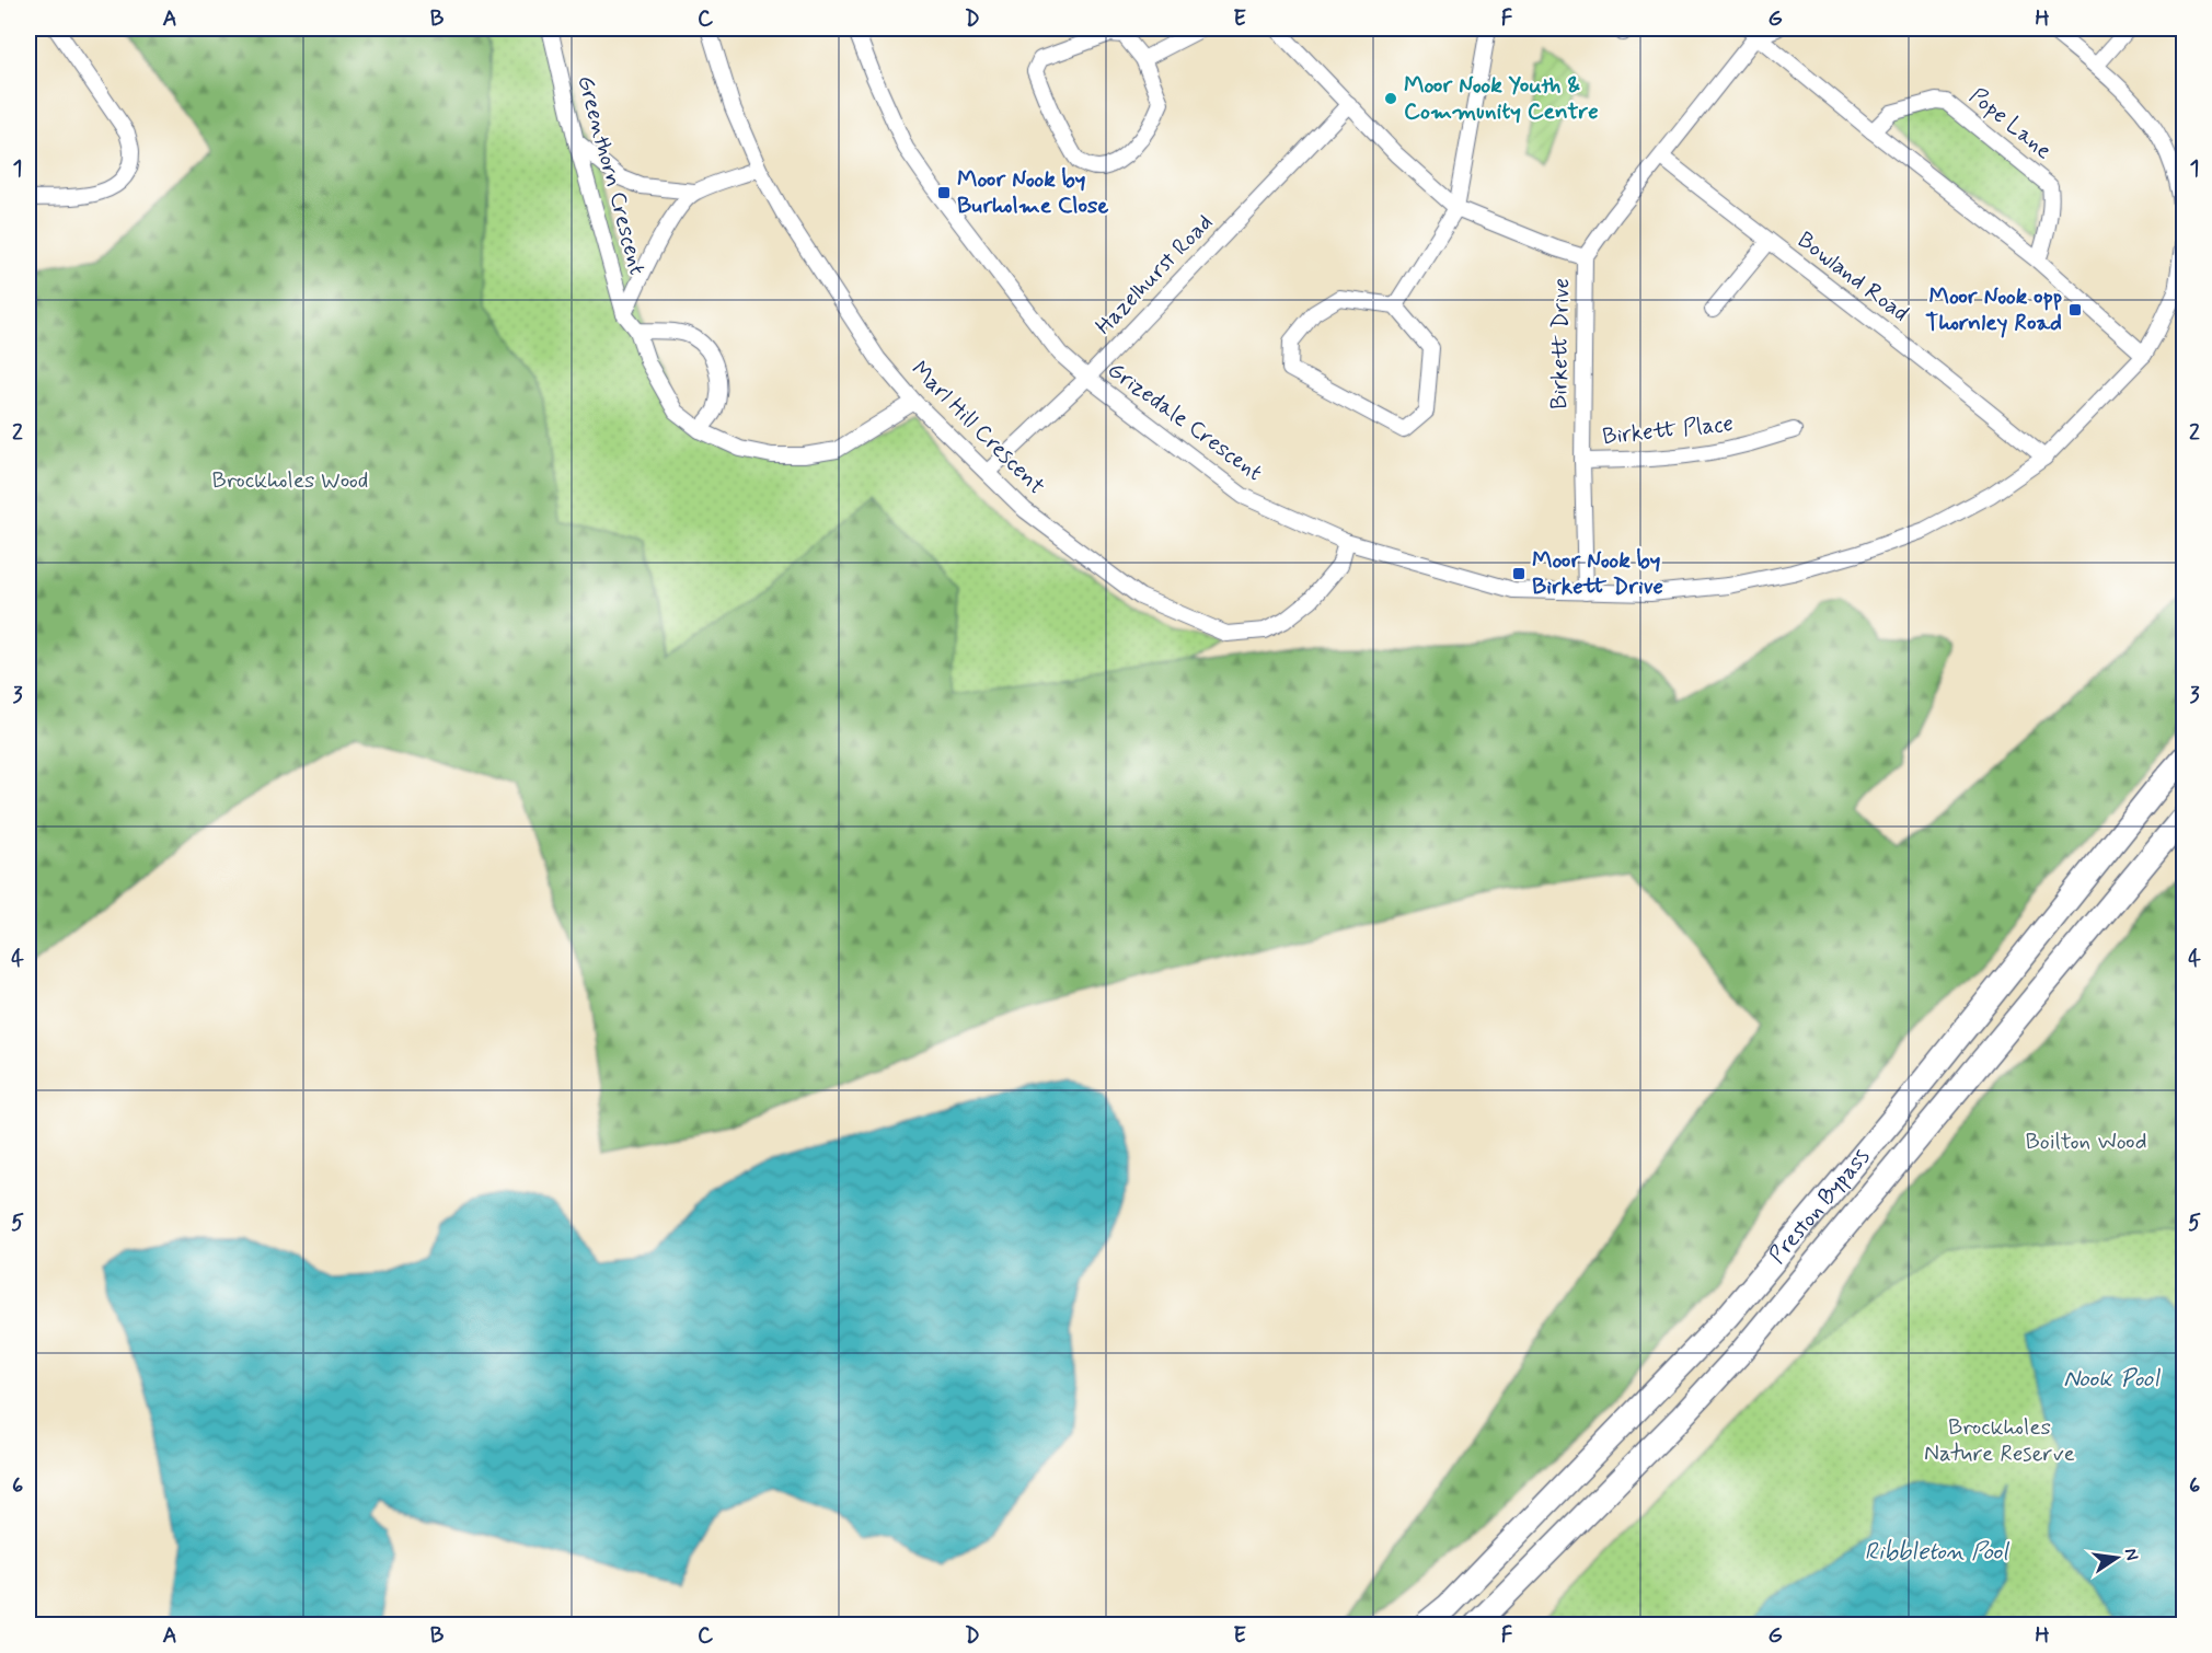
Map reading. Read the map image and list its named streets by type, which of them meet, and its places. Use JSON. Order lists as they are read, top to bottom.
{
  "streets": {
    "highway": ["Preston Bypass"],
    "street": [
      "Pope Lane",
      "Greenthorn Crescent",
      "Hazelhurst Road",
      "Bowland Road",
      "Birkett Drive",
      "Grizedale Crescent",
      "Marl Hill Crescent",
      "Birkett Place"
    ]
  },
  "crossings": [
    ["Greenthorn Crescent", "Marl Hill Crescent"],
    ["Hazelhurst Road", "Grizedale Crescent"],
    ["Hazelhurst Road", "Marl Hill Crescent"],
    ["Bowland Road", "Birkett Drive"],
    ["Bowland Road", "Grizedale Crescent"],
    ["Birkett Drive", "Grizedale Crescent"],
    ["Birkett Drive", "Birkett Place"],
    ["Grizedale Crescent", "Marl Hill Crescent"]
  ],
  "water": ["Nook Pool", "Ribbleton Pool"],
  "parks": ["Brockholes Wood", "Boilton Wood", "Brockholes Nature Reserve"],
  "places": {
    "other": ["Moor Nook Youth & Community Centre"],
    "transit": ["Moor Nook by Burholme Close", "Moor Nook opp Thornley Road", "Moor Nook by Birkett Drive"]
  },
  "north": "right",
  "grid": {
    "columns": [
      "A",
      "B",
      "C",
      "D",
      "E",
      "F",
      "G",
      "H"
    ],
    "rows": [
      "1",
      "2",
      "3",
      "4",
      "5",
      "6"
    ]
  }
}
